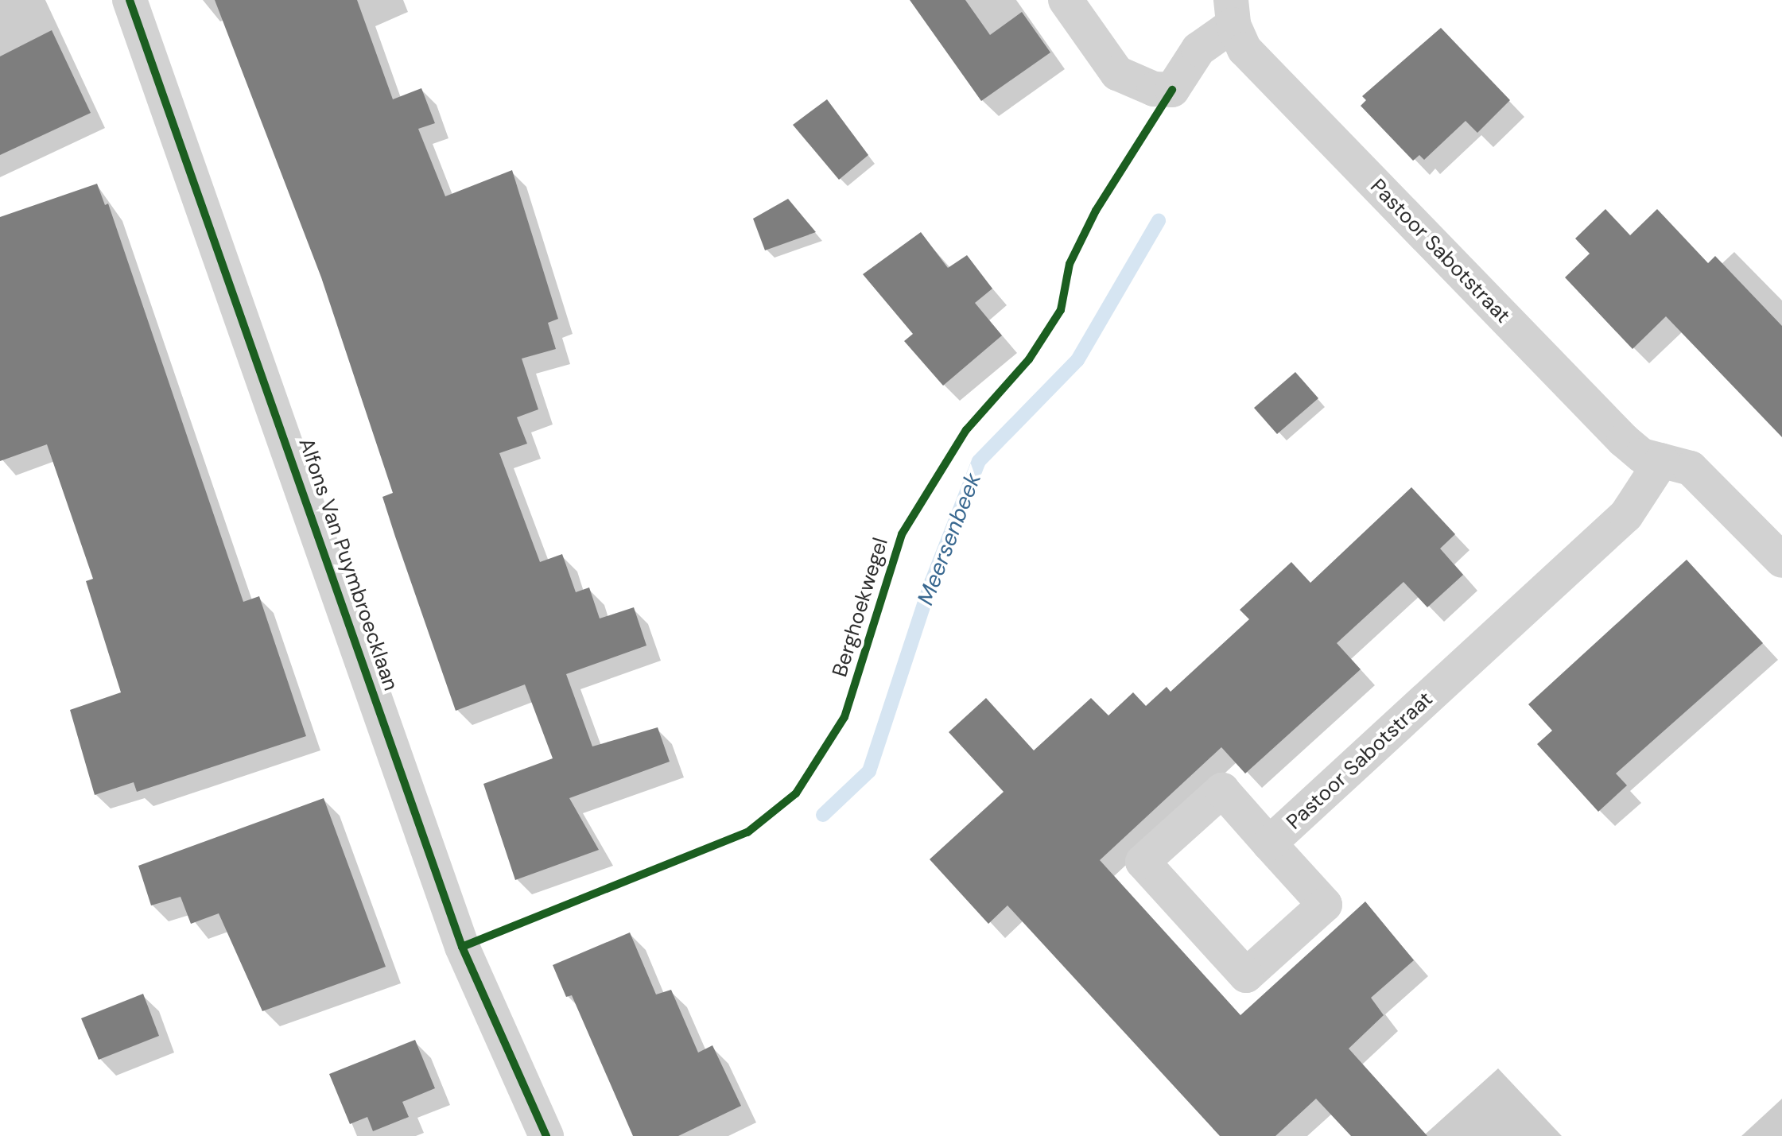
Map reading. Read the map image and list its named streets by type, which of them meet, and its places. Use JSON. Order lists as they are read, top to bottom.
{
  "streets": {
    "street": ["Pastoor Sabotstraat", "Alfons Van Puymbroecklaan"],
    "cycle path": ["Berghoekwegel"]
  },
  "water": ["Meersenbeek"]
}
